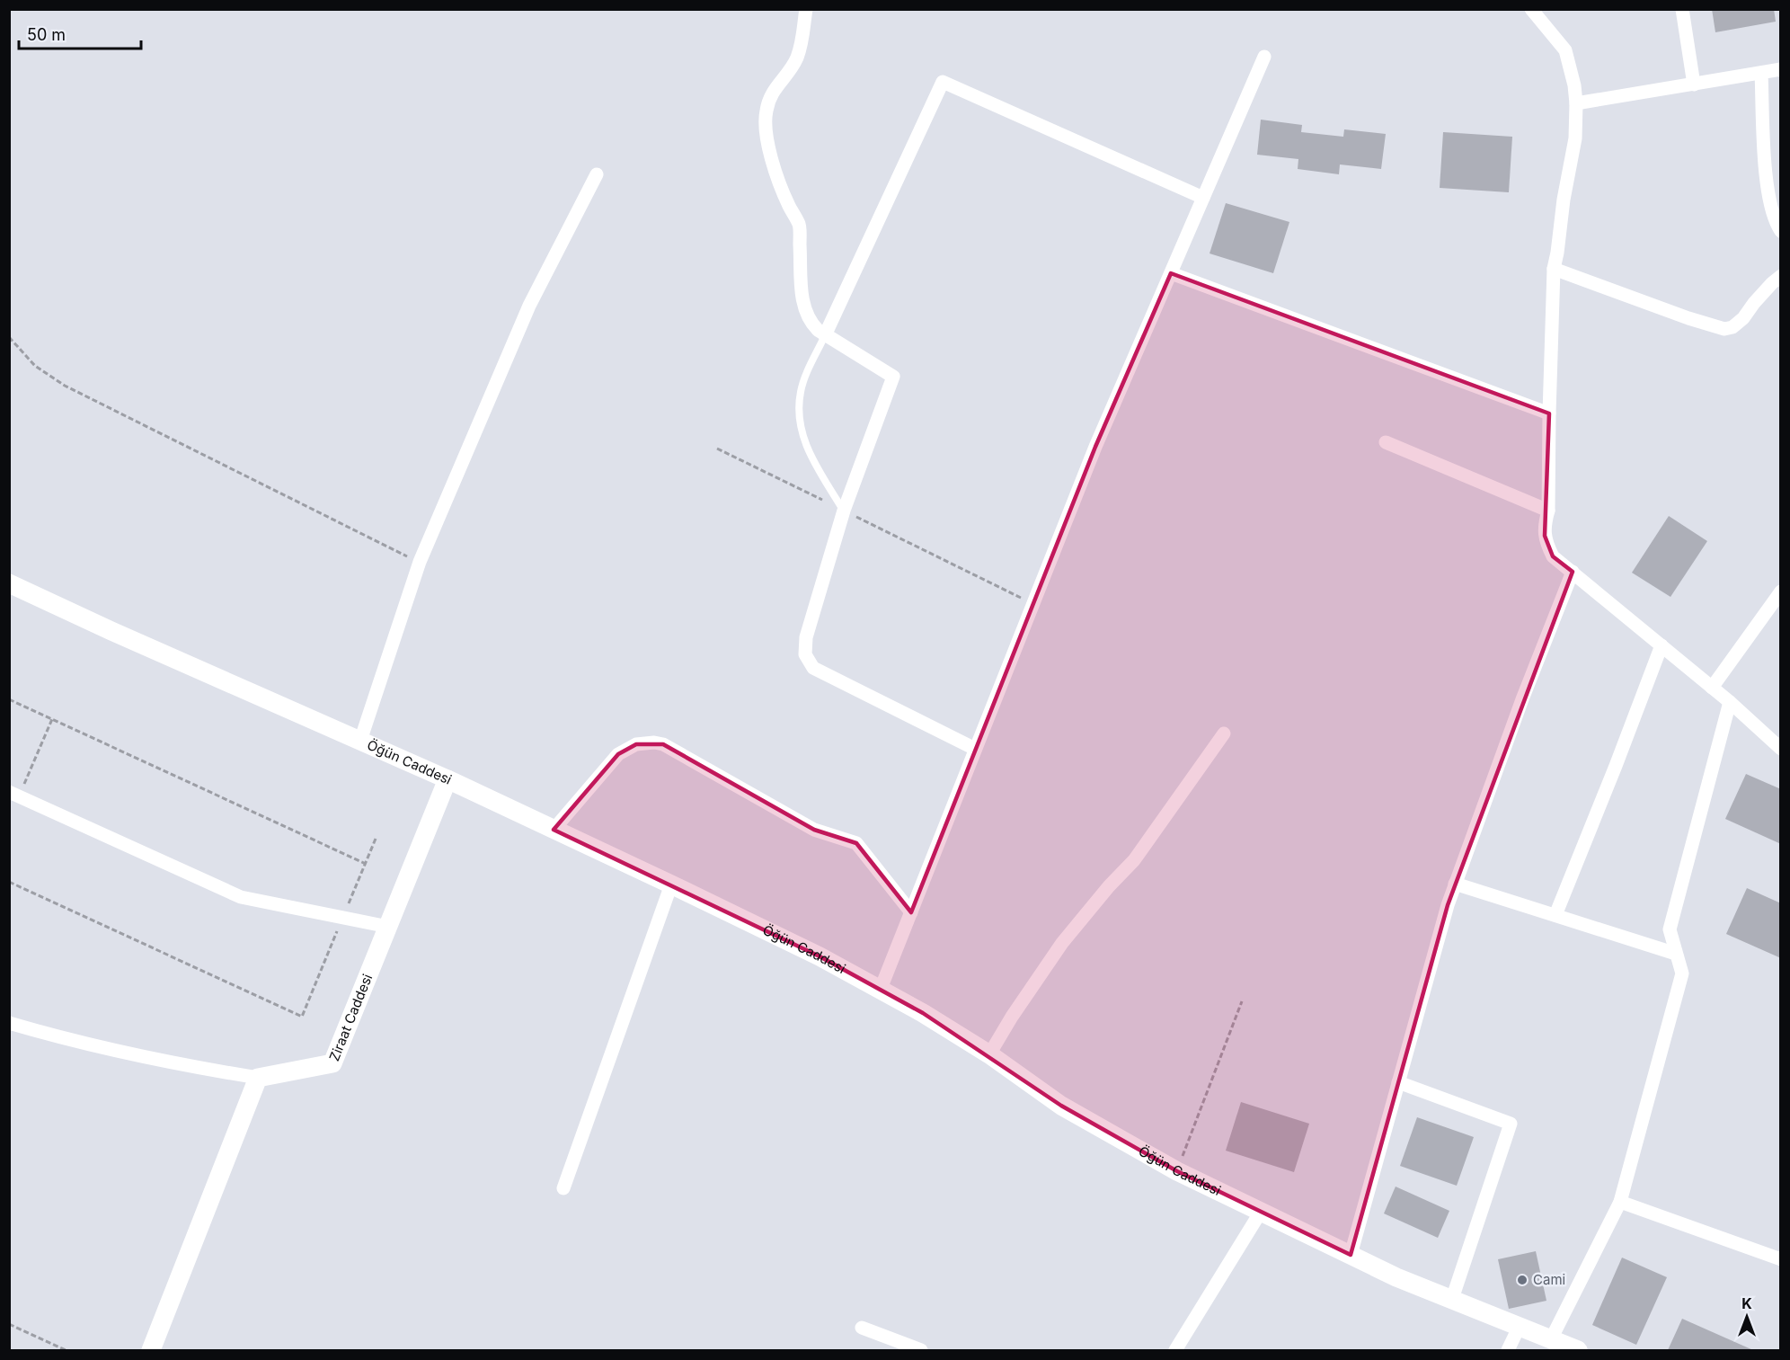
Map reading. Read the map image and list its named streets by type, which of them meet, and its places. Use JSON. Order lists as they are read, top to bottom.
{
  "streets": {
    "street": ["Öğün Caddesi", "Ziraat Caddesi"]
  },
  "crossings": [
    ["Öğün Caddesi", "Ziraat Caddesi"]
  ],
  "places": ["Cami"],
  "scale_bar": "50 m",
  "north": "top"
}
